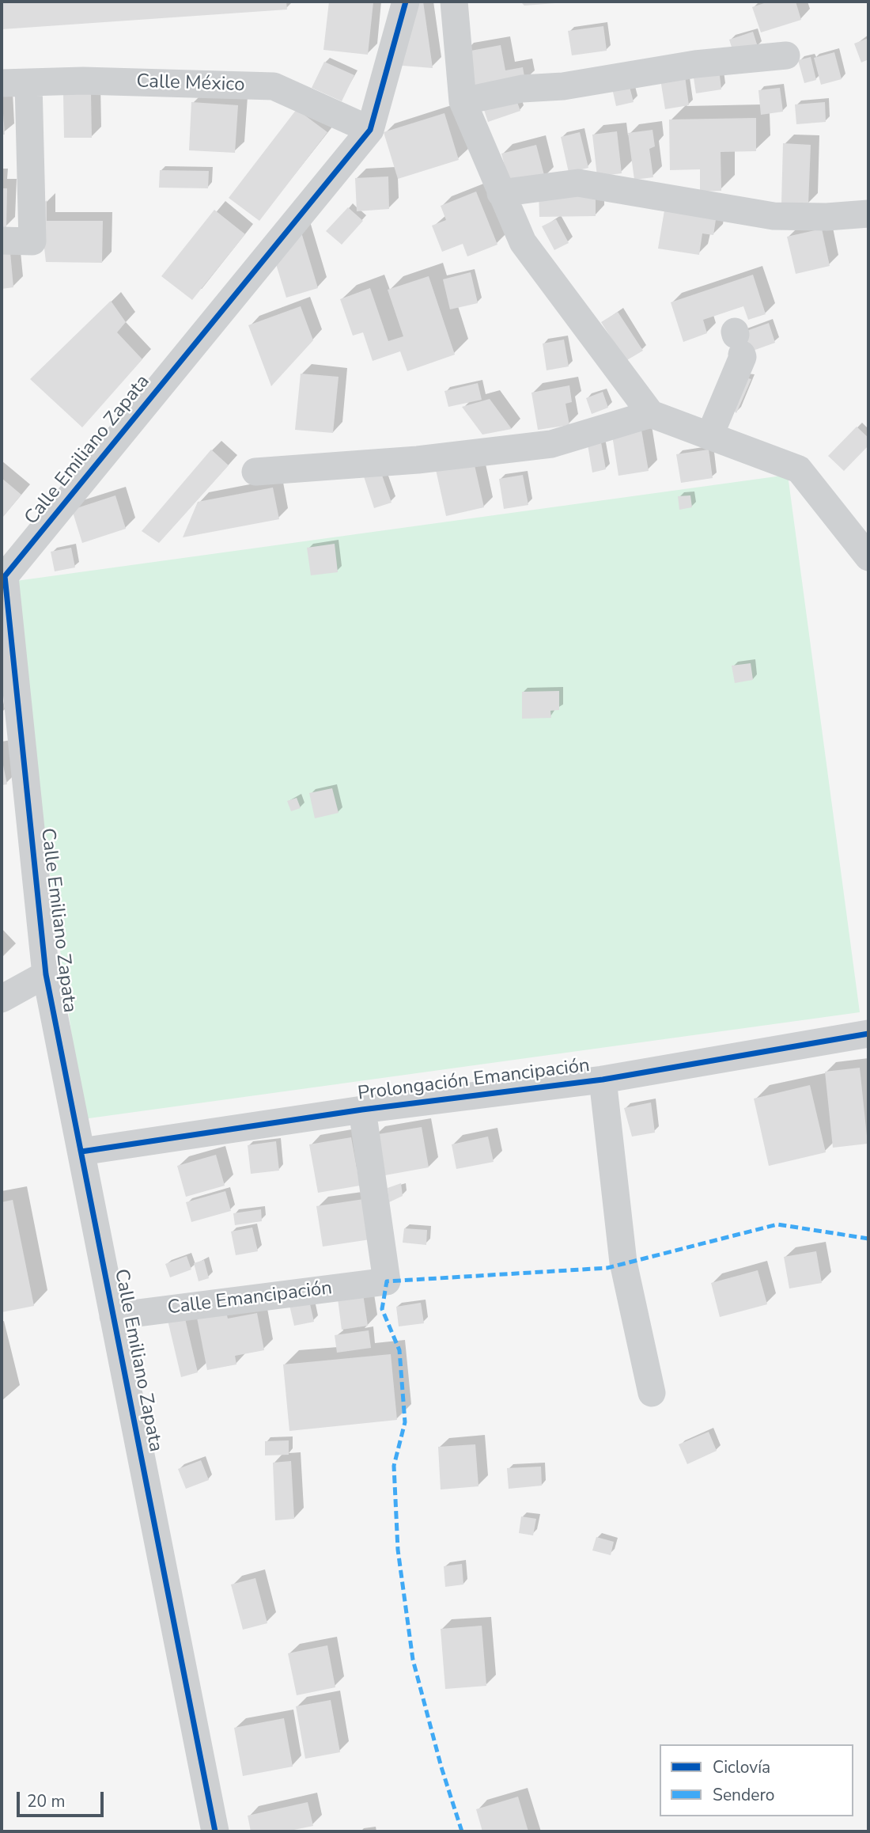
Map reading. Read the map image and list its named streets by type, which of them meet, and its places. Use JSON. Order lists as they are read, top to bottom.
{
  "streets": {
    "street": [
      "Calle México",
      "Calle Emiliano Zapata",
      "Prolongación Emancipación",
      "Calle Emancipación"
    ]
  },
  "crossings": [
    ["Calle México", "Calle Emiliano Zapata"],
    ["Calle Emiliano Zapata", "Prolongación Emancipación"],
    ["Calle Emiliano Zapata", "Calle Emancipación"],
    ["Prolongación Emancipación", "Calle Emancipación"]
  ],
  "legend": ["Ciclovía", "Sendero"],
  "scale_bar": "20 m"
}
